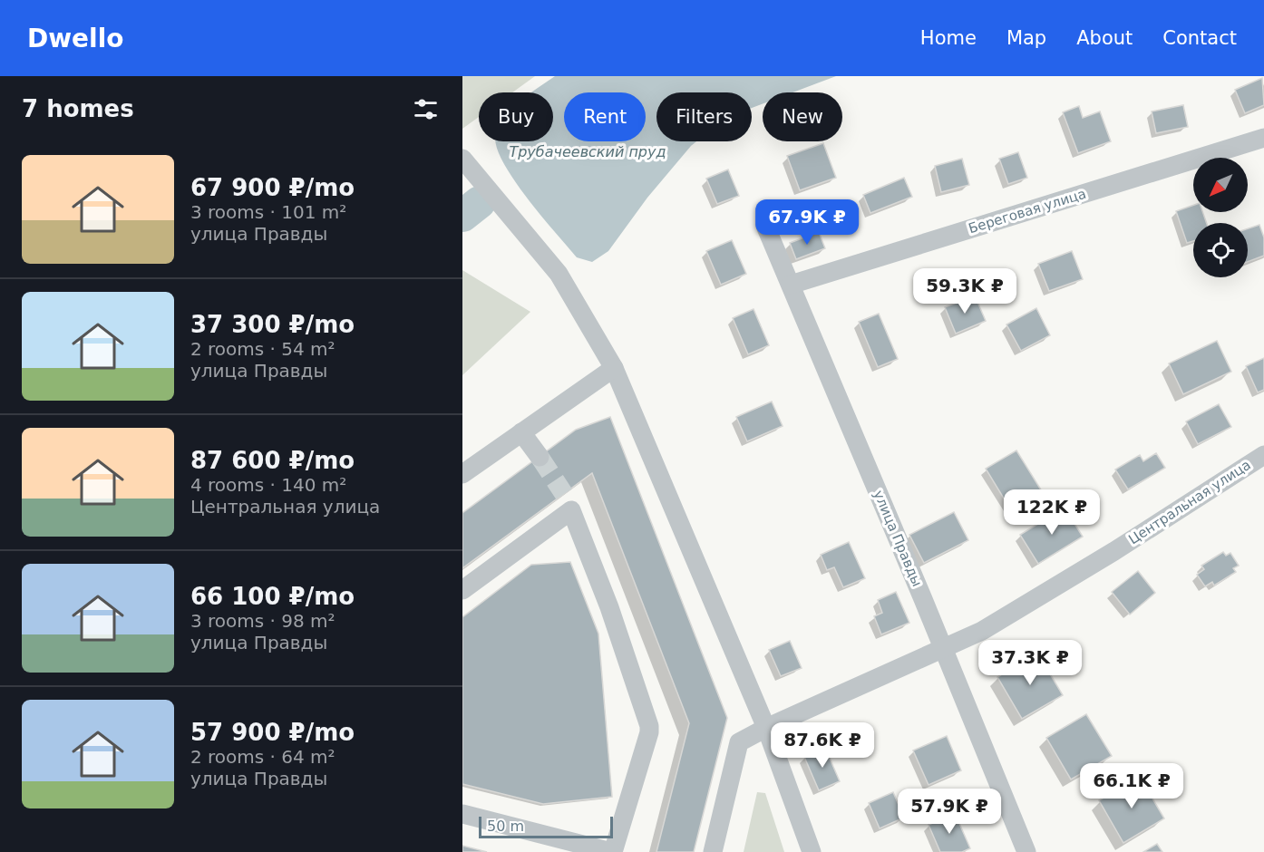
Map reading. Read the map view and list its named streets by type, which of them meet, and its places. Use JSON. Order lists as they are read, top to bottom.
{
  "streets": {
    "street": ["Береговая улица", "Центральная улица", "улица Правды"]
  },
  "crossings": [
    ["Береговая улица", "улица Правды"],
    ["Центральная улица", "улица Правды"]
  ],
  "water": ["Трубачеевский пруд"],
  "scale_bar": "50 m",
  "north": "bottom left",
  "page": {
    "header": "Dwello",
    "nav": [
      "Home",
      "Map",
      "About",
      "Contact"
    ],
    "heading": "7 homes",
    "chip": [
      "Buy",
      "Rent",
      "Filters",
      "New"
    ],
    "list": [
      {
        "name": "67 900 ₽/mo",
        "note": "3 rooms · 101 m² · улица Правды"
      },
      {
        "name": "37 300 ₽/mo",
        "note": "2 rooms · 54 m² · улица Правды"
      },
      {
        "name": "87 600 ₽/mo",
        "note": "4 rooms · 140 m² · Центральная улица"
      },
      {
        "name": "66 100 ₽/mo",
        "note": "3 rooms · 98 m² · улица Правды"
      },
      {
        "name": "57 900 ₽/mo",
        "note": "2 rooms · 64 m² · улица Правды"
      }
    ],
    "price": [
      "67.9K ₽",
      "59.3K ₽",
      "122K ₽",
      "37.3K ₽",
      "87.6K ₽",
      "66.1K ₽",
      "57.9K ₽"
    ],
    "scale": "50 m"
  }
}
